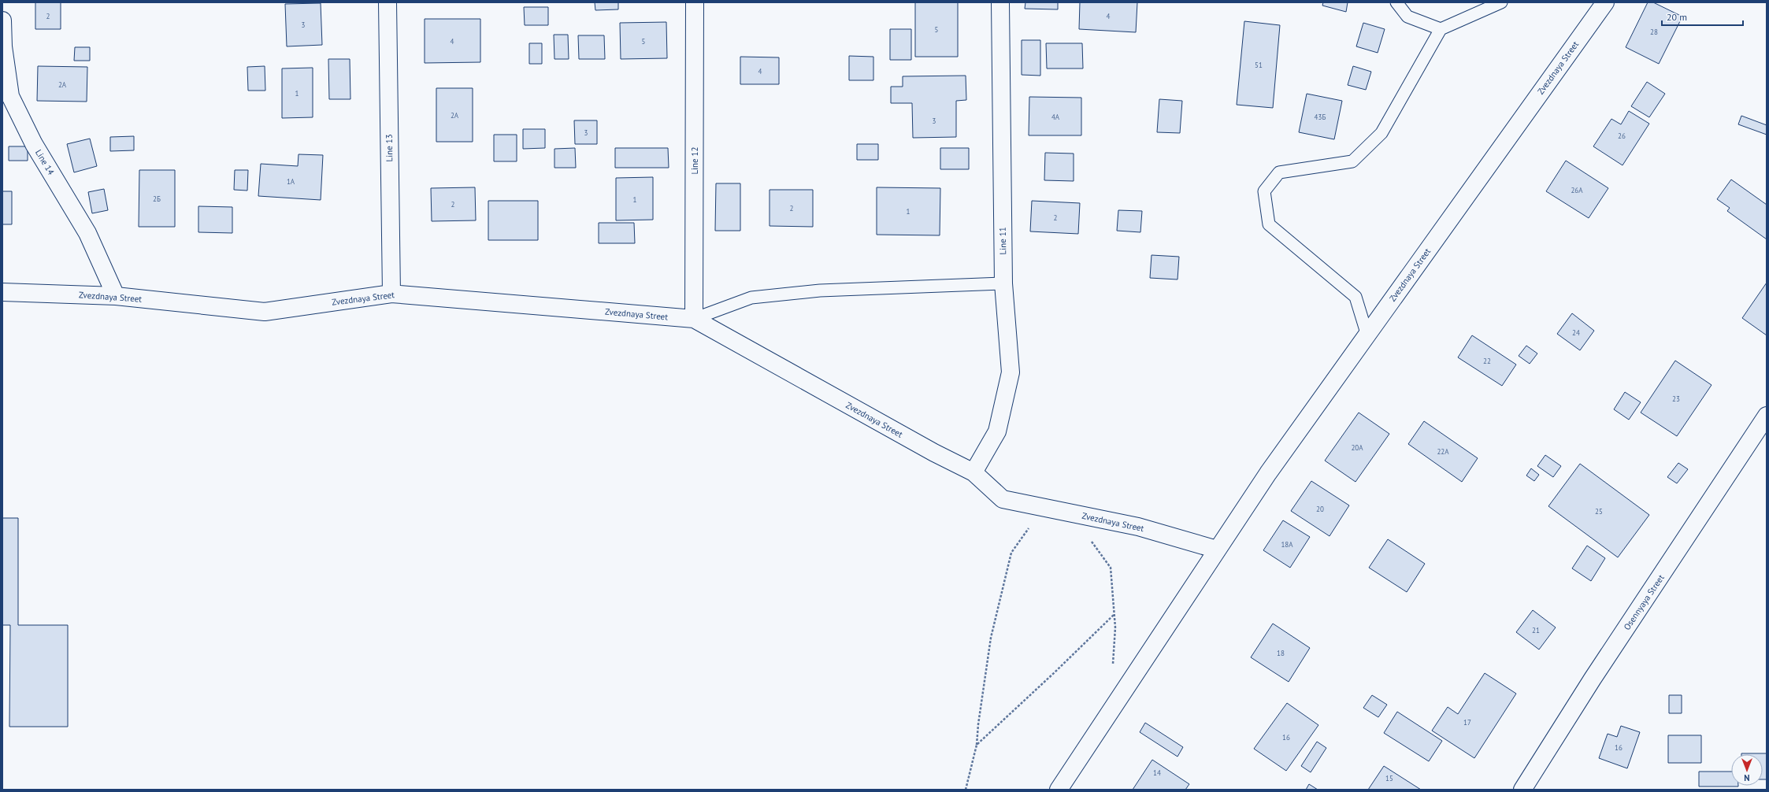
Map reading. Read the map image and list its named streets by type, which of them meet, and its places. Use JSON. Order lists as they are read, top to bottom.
{
  "streets": {
    "street": [
      "Zvezdnaya Street",
      "Line 13",
      "Line 12",
      "Line 14",
      "Line 11",
      "Osennyaya Street"
    ]
  },
  "crossings": [
    ["Zvezdnaya Street", "Line 13"],
    ["Zvezdnaya Street", "Line 12"],
    ["Zvezdnaya Street", "Line 14"],
    ["Zvezdnaya Street", "Line 11"]
  ],
  "house_numbers": [
    "2",
    "4",
    "3",
    "5",
    "28",
    "4",
    "5",
    "51",
    "4",
    "2А",
    "1",
    "2А",
    "4А",
    "43Б",
    "3",
    "3",
    "26",
    "1А",
    "26А",
    "2Б",
    "1",
    "2",
    "2",
    "1",
    "2",
    "24",
    "22",
    "23",
    "20А",
    "22А",
    "20",
    "25",
    "18А",
    "21",
    "18",
    "17",
    "16",
    "16",
    "14",
    "15"
  ],
  "scale_bar": "20 m",
  "north": "bottom"
}
